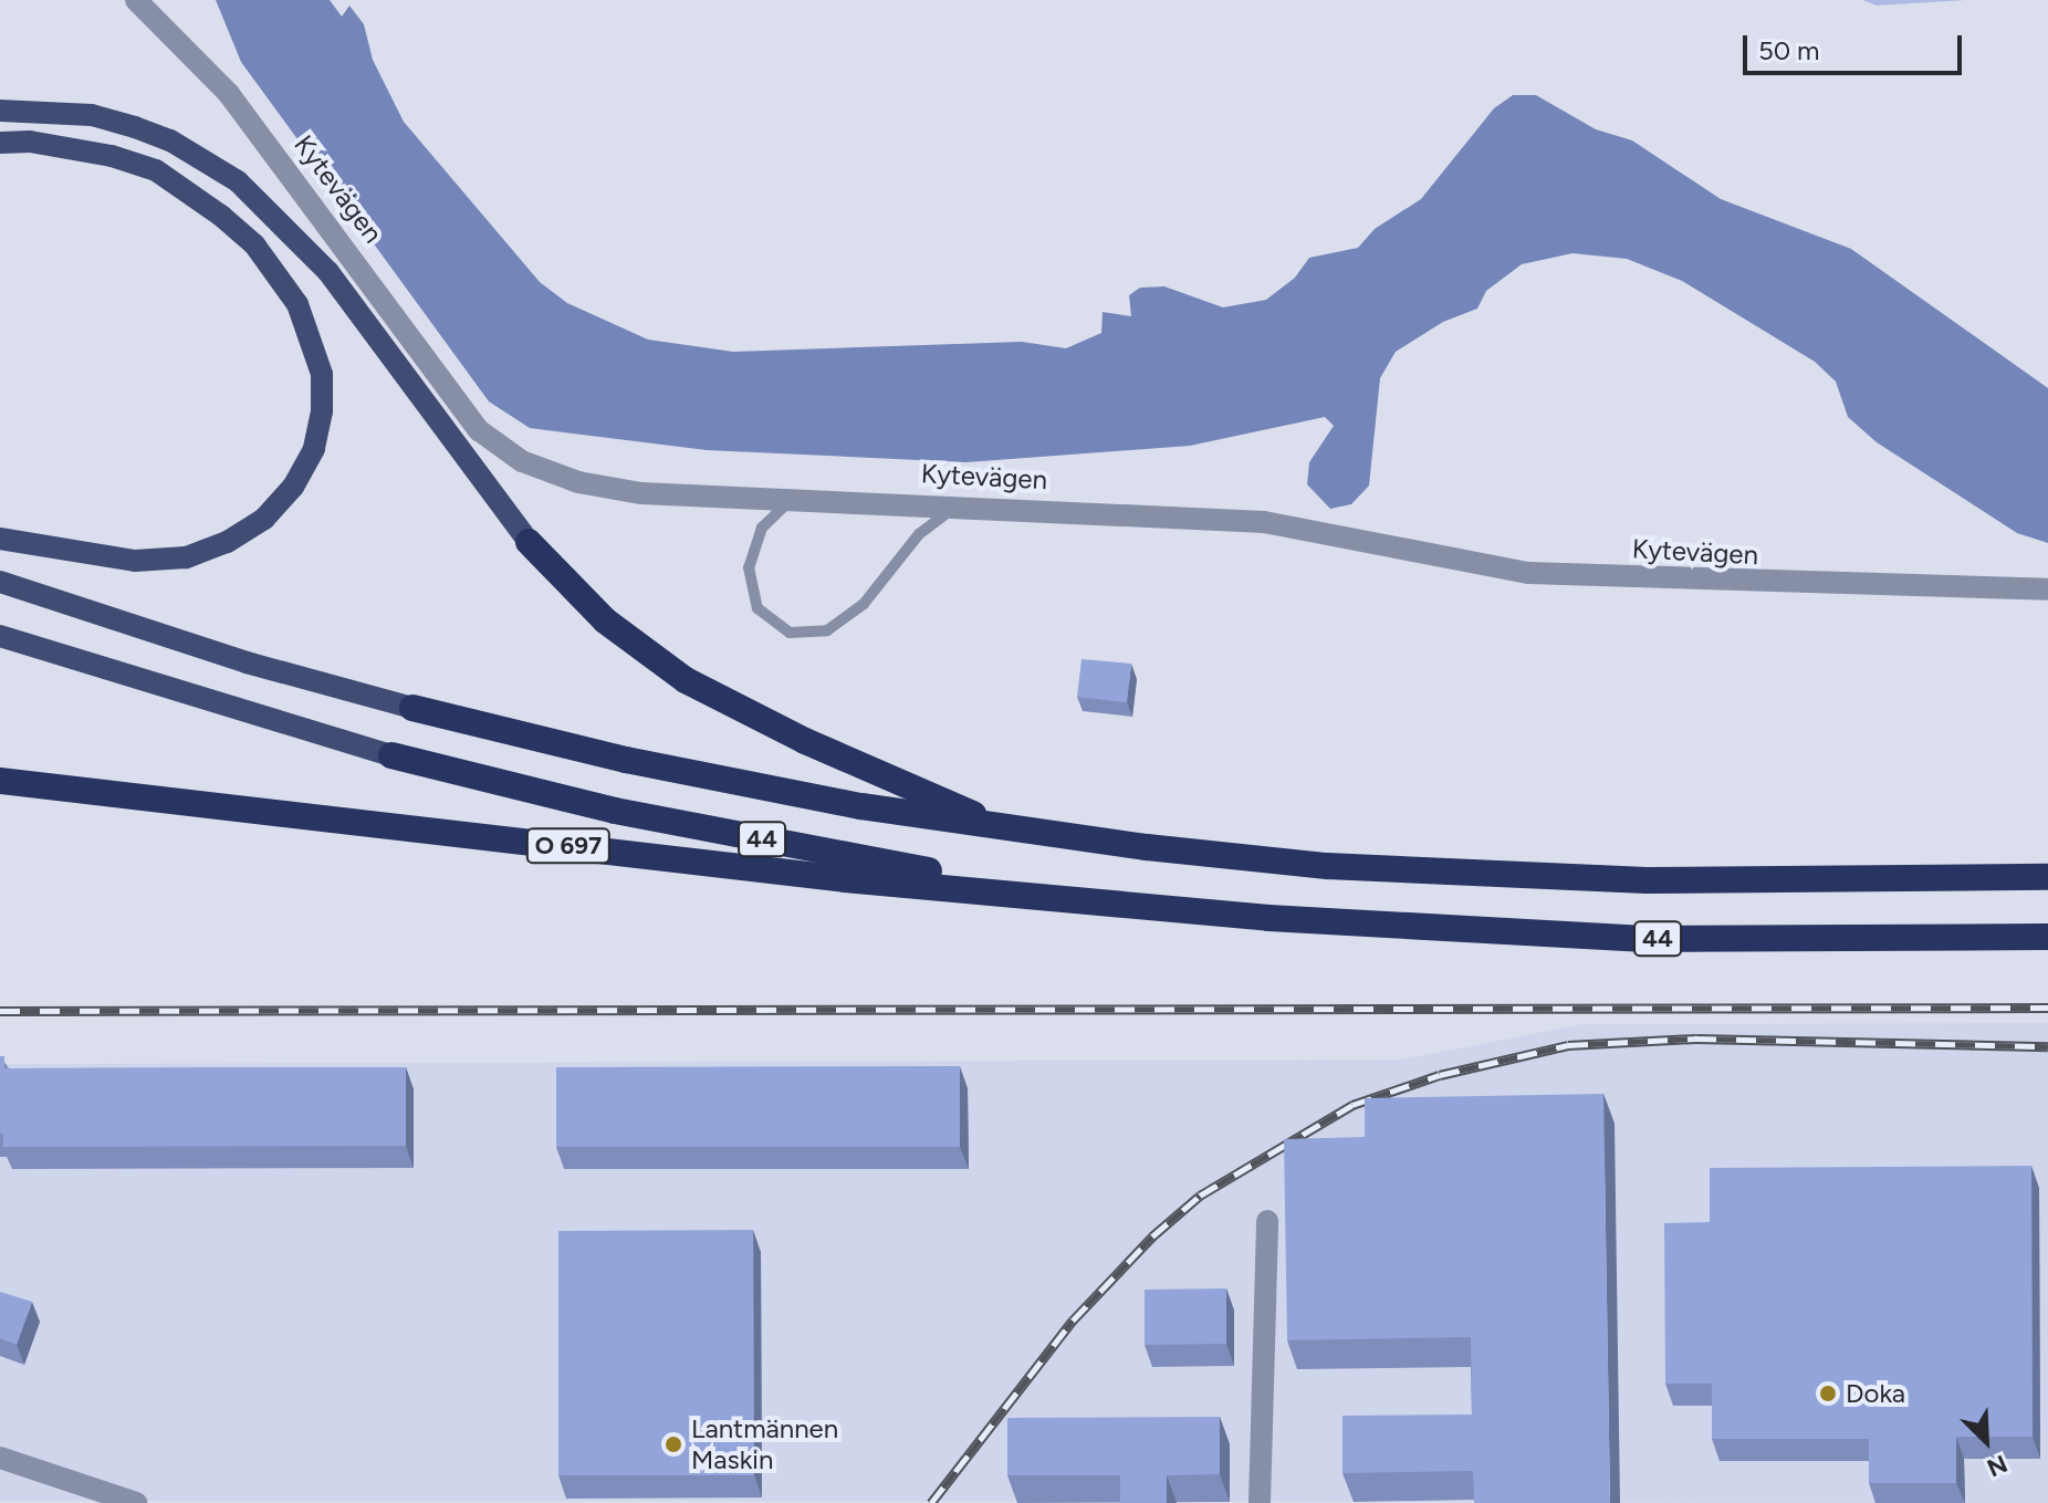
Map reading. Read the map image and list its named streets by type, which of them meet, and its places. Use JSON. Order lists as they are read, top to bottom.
{
  "streets": {
    "highway": ["44", "O 697"],
    "street": ["Kytevägen"]
  },
  "crossings": [
    ["44", "O 697"]
  ],
  "places": ["Doka", "Lantmännen Maskin"],
  "scale_bar": "50 m",
  "north": "bottom right"
}
